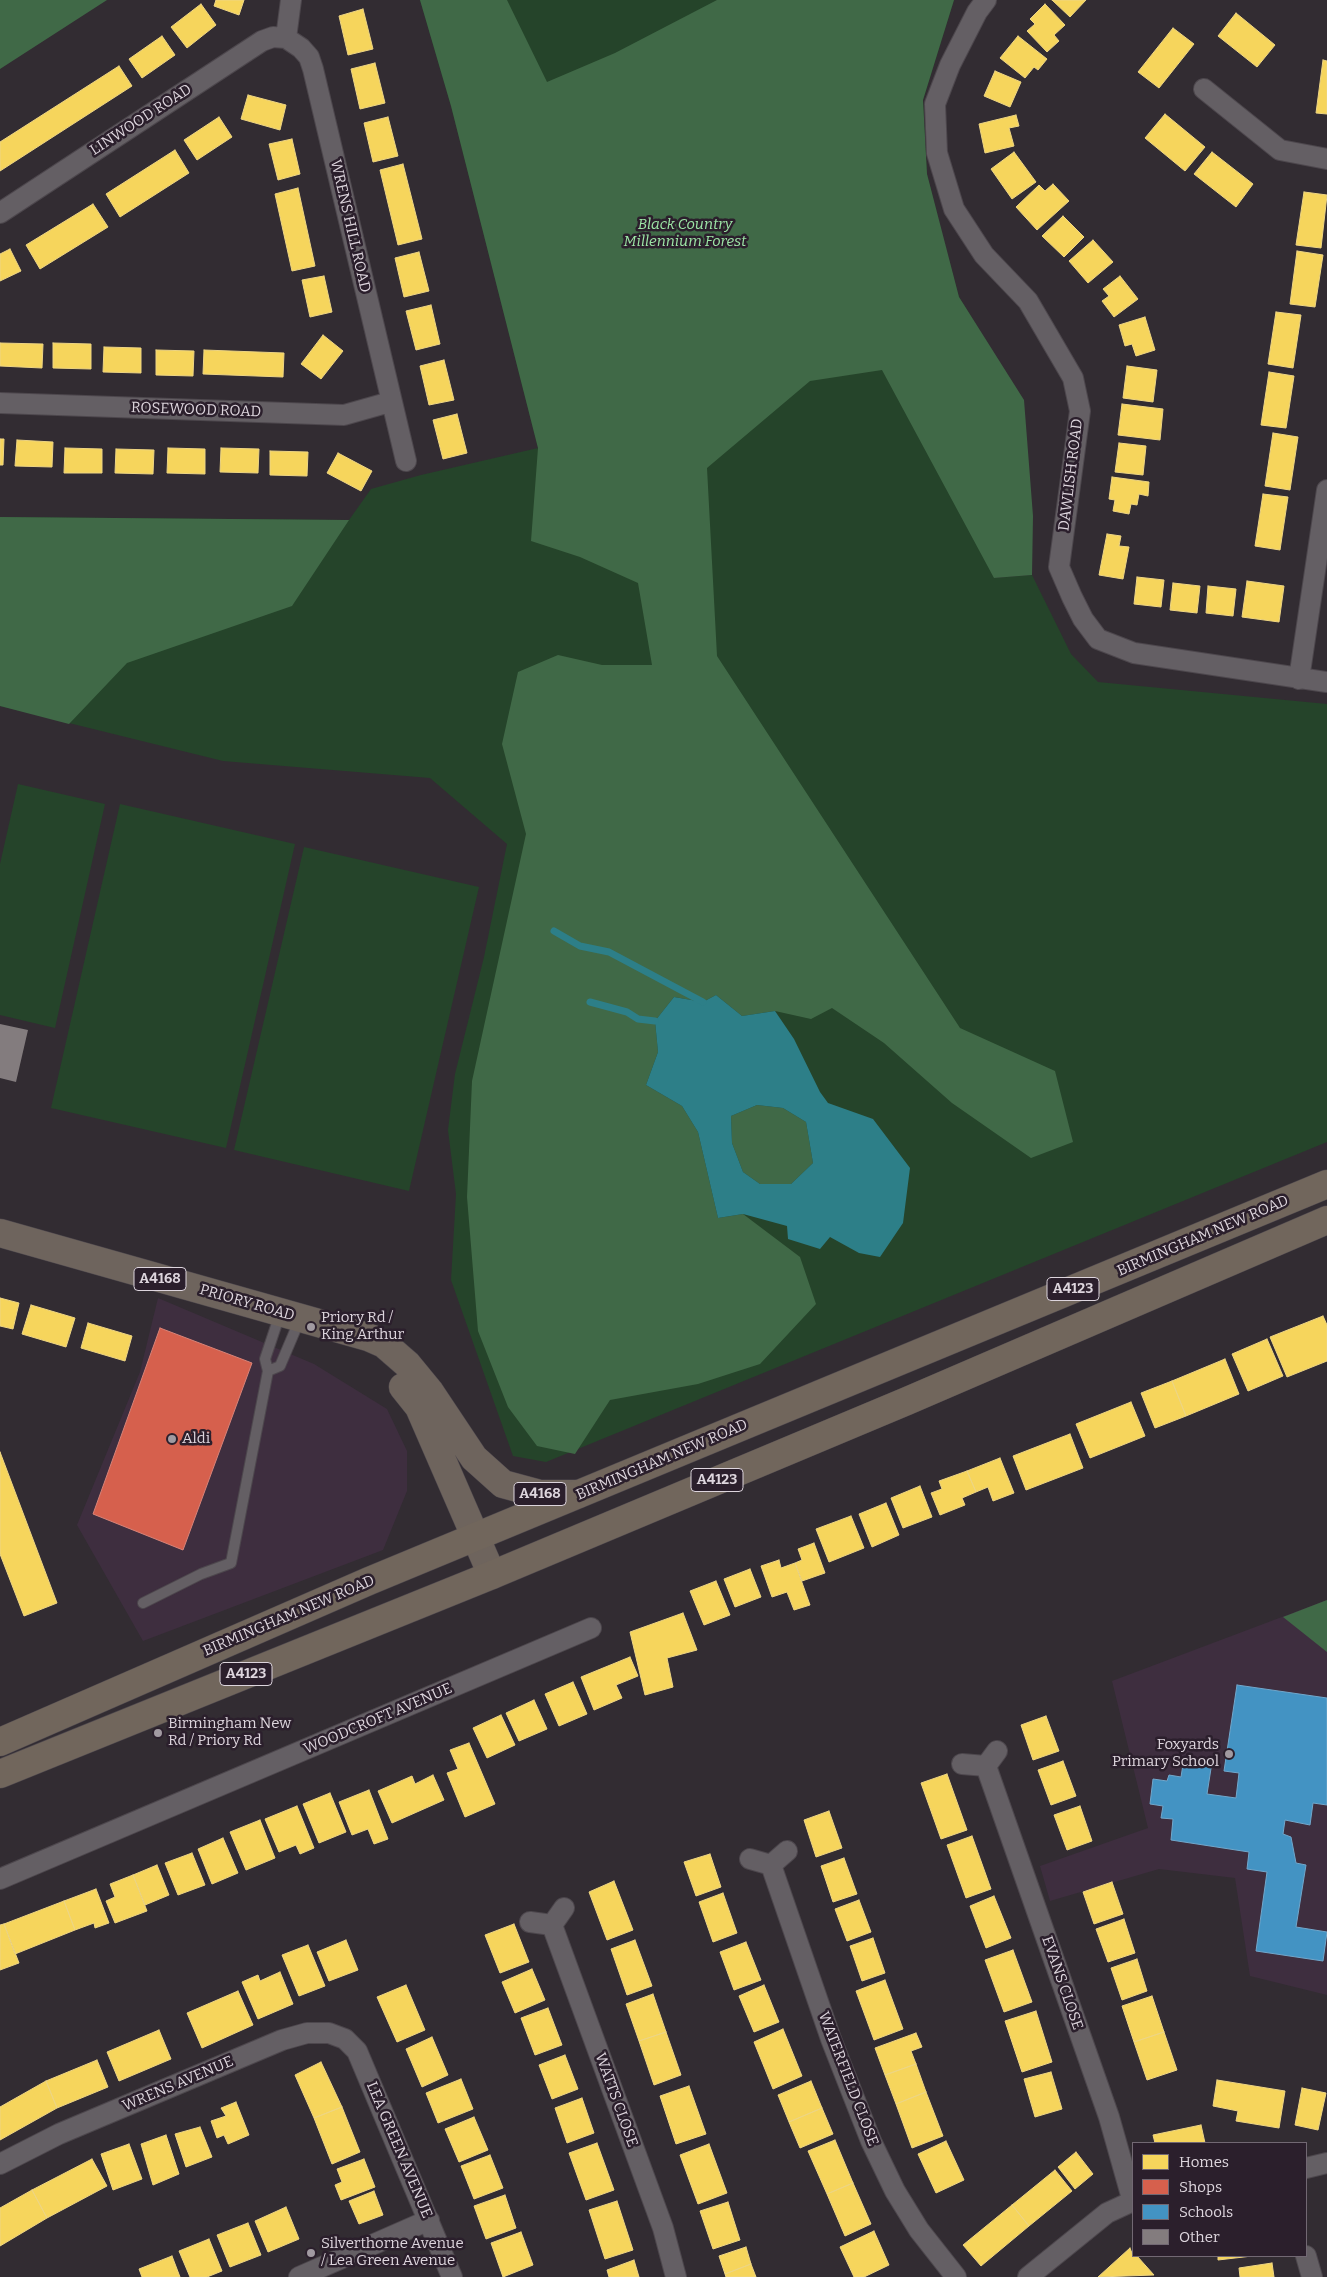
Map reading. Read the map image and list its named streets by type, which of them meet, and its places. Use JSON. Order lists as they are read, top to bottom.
{
  "streets": {
    "highway": ["BIRMINGHAM NEW ROAD", "A4123"],
    "main road": ["A4168", "PRIORY ROAD"],
    "street": [
      "LINWOOD ROAD",
      "WRENS HILL ROAD",
      "ROSEWOOD ROAD",
      "DAWLISH ROAD",
      "WOODCROFT AVENUE",
      "EVANS CLOSE",
      "WATERFIELD CLOSE",
      "WRENS AVENUE",
      "WATTS CLOSE",
      "LEA GREEN AVENUE"
    ]
  },
  "crossings": [
    ["LINWOOD ROAD", "WRENS HILL ROAD"],
    ["WRENS HILL ROAD", "ROSEWOOD ROAD"],
    ["BIRMINGHAM NEW ROAD", "PRIORY ROAD"],
    ["A4123", "PRIORY ROAD"],
    ["WRENS AVENUE", "LEA GREEN AVENUE"]
  ],
  "parks": ["Black Country Millennium Forest"],
  "places": [
    "Priory Rd / King Arthur",
    "Aldi",
    "Birmingham New Rd / Priory Rd",
    "Foxyards Primary School",
    "Silverthorne Avenue / Lea Green Avenue"
  ],
  "legend": [
    "Homes",
    "Shops",
    "Schools",
    "Other"
  ]
}
